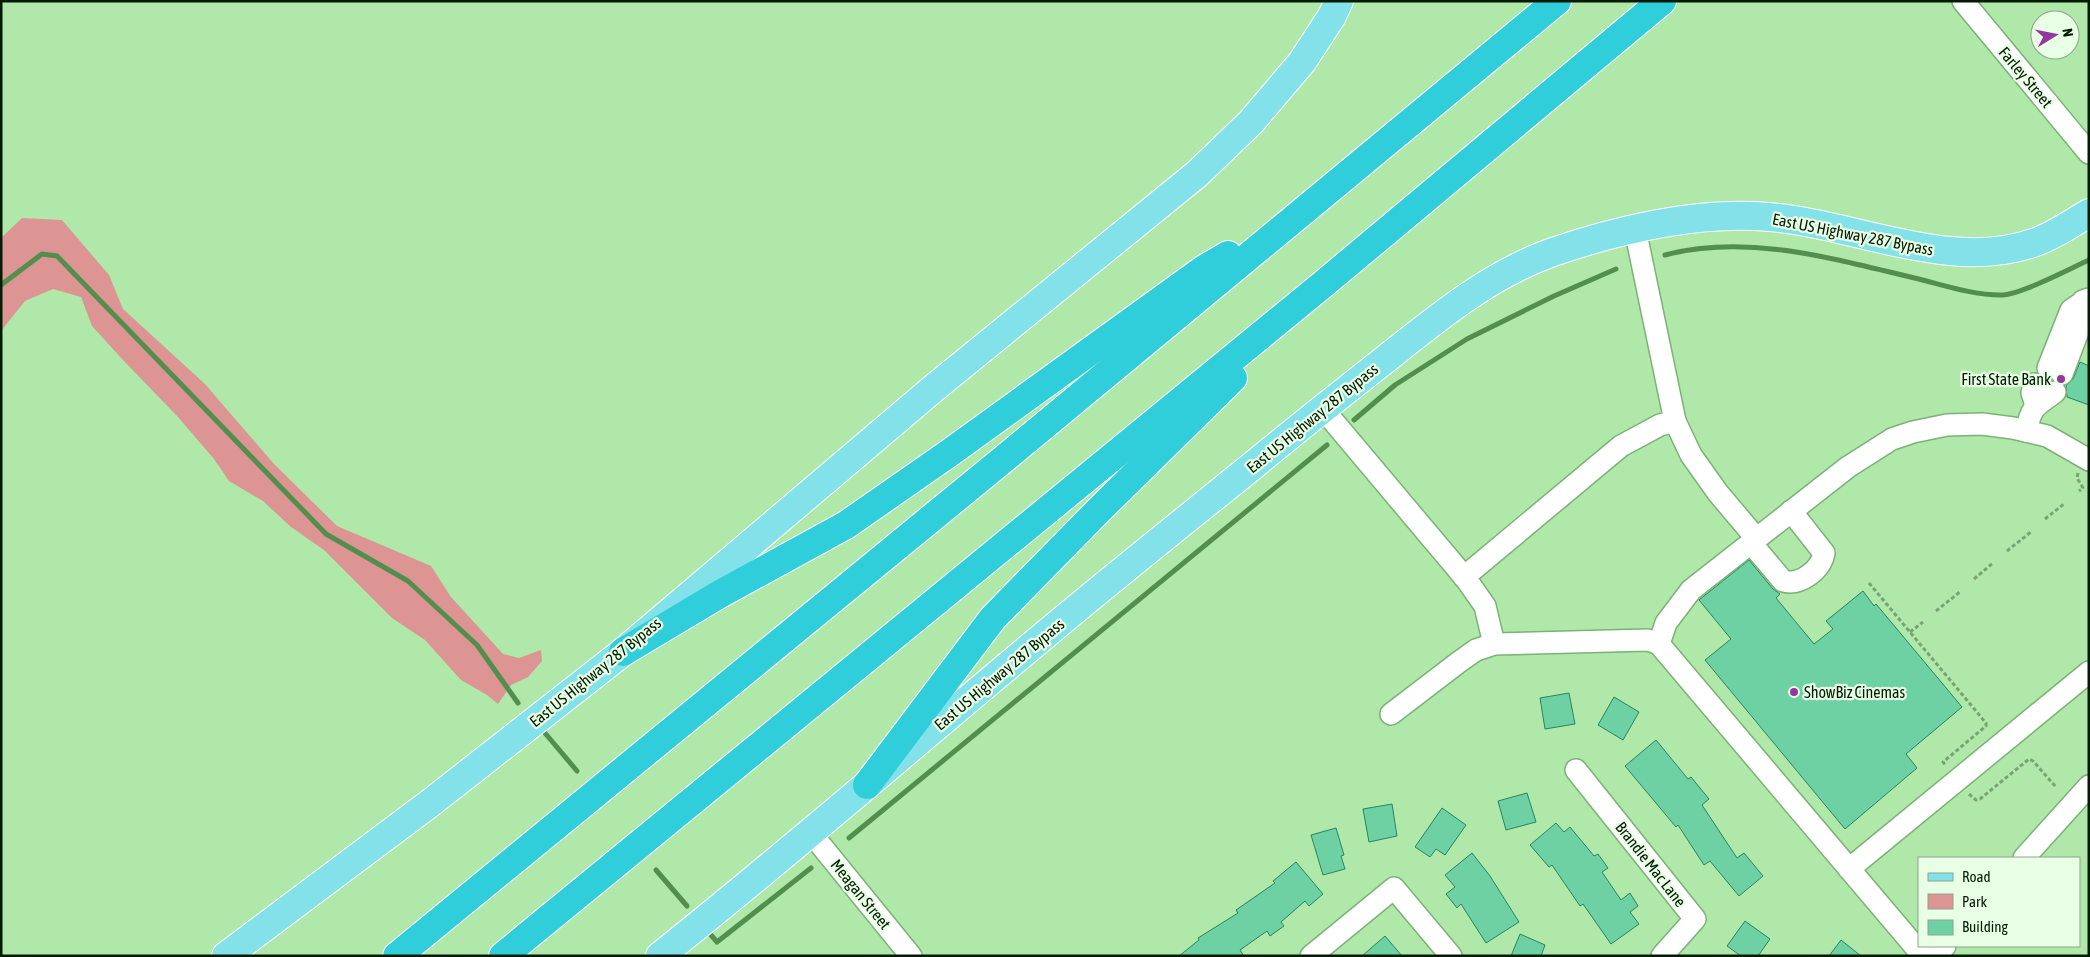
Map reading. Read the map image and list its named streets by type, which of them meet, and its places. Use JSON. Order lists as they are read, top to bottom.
{
  "streets": {
    "main road": ["East US Highway 287 Bypass"],
    "street": ["Farley Street", "Brandie Mac Lane", "Meagan Street"]
  },
  "crossings": [
    ["East US Highway 287 Bypass", "Meagan Street"]
  ],
  "places": ["First State Bank", "ShowBiz Cinemas"],
  "legend": ["Road", "Park", "Building"],
  "north": "right"
}
